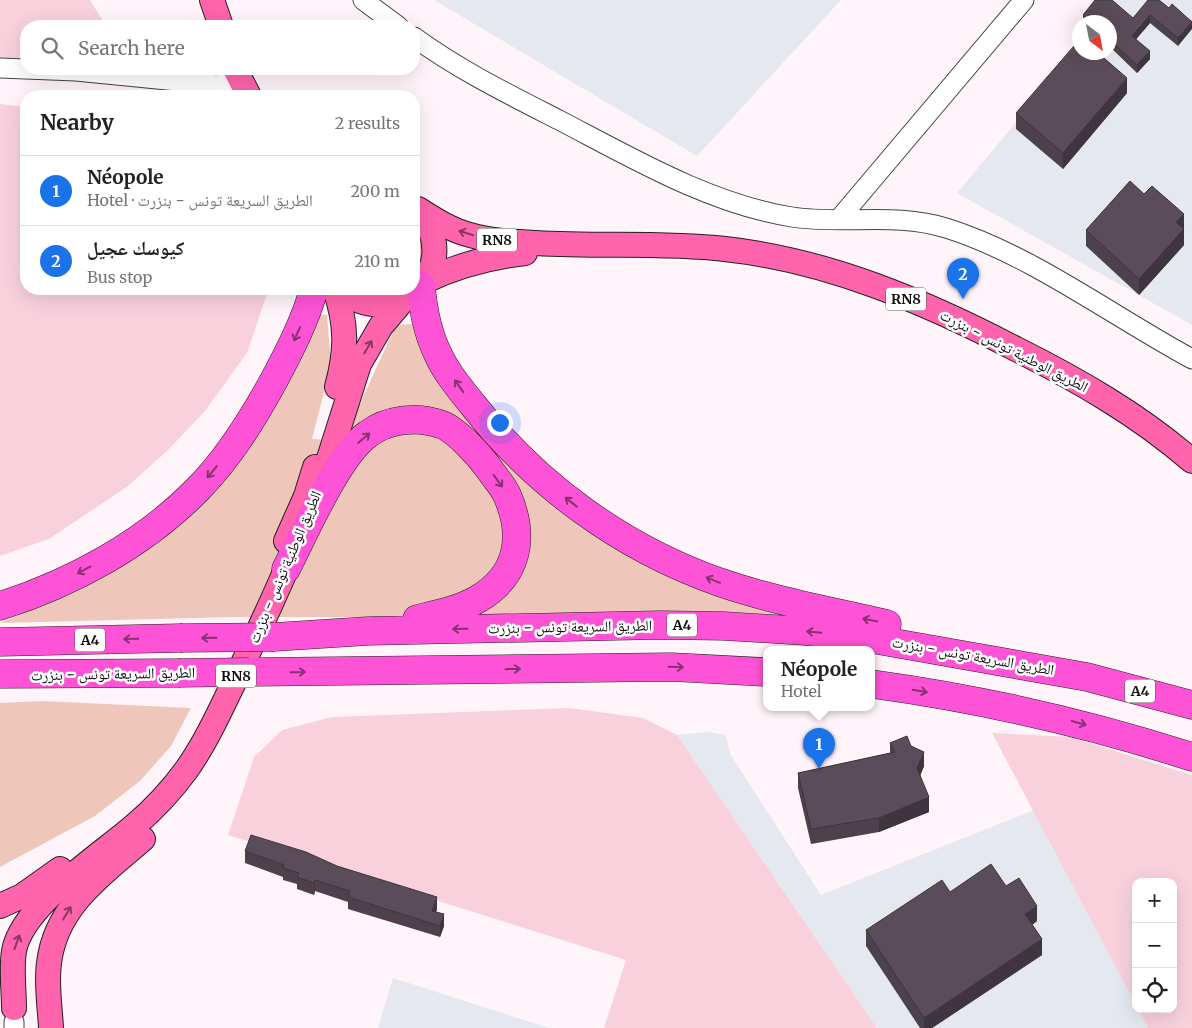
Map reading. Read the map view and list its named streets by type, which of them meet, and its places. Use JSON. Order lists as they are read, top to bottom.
{
  "streets": {
    "highway": ["A4", "الطريق السريعة تونس - بنزرت"],
    "main road": ["RN8", "الطريق الوطنية تونس - بنزرت"]
  },
  "north": "bottom right",
  "page": {
    "search": "Search here",
    "heading": ["Nearby", "2 results"],
    "list": [
      {
        "mark": "1",
        "name": "Néopole",
        "note": "Hotel · الطريق السريعة تونس - بنزرت",
        "value": "200 m"
      },
      {
        "mark": "2",
        "name": "كيوسك عجيل",
        "note": "Bus stop",
        "value": "210 m"
      }
    ],
    "pins": ["2", "1"],
    "popup": ["Néopole", "Hotel"],
    "map_buttons": ["+", "−"]
  }
}
